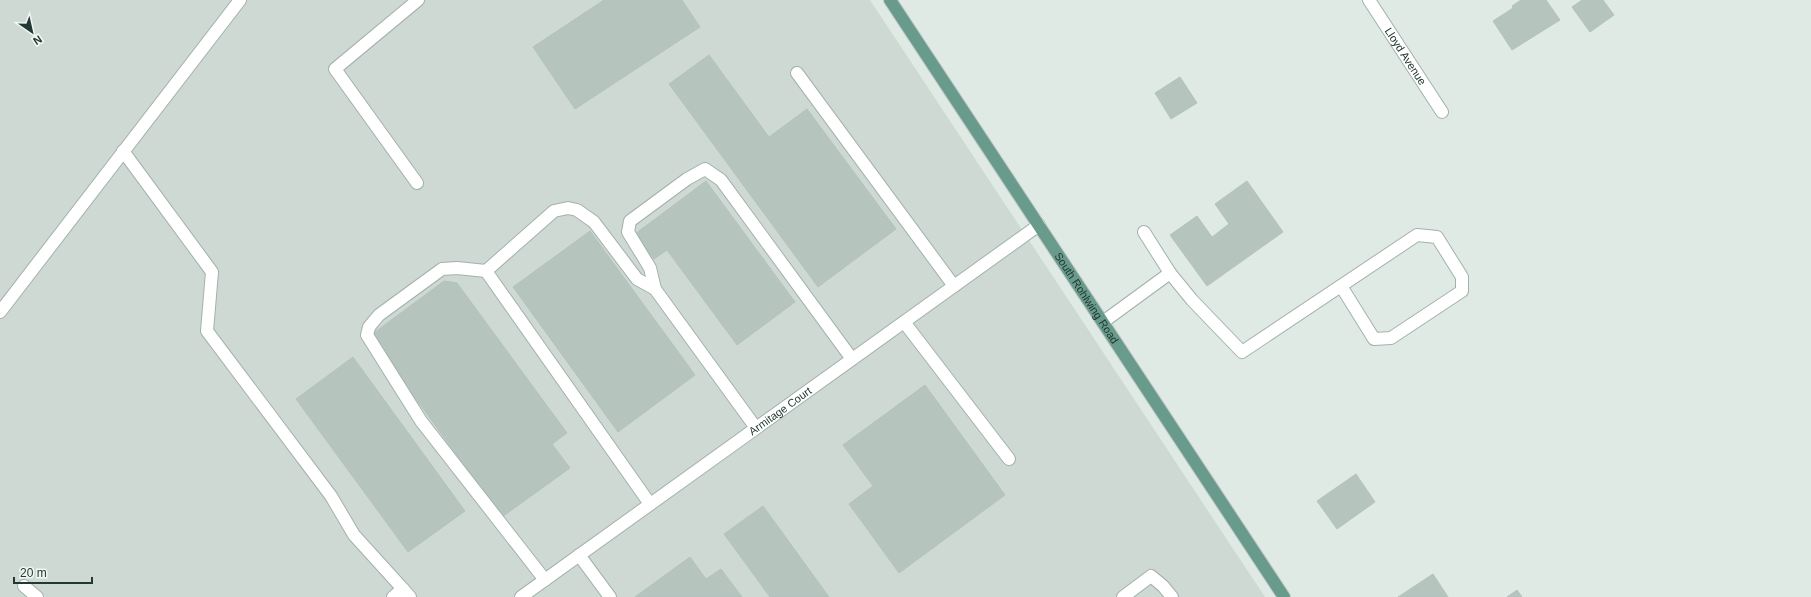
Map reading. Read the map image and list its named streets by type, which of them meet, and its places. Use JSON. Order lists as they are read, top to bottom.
{
  "streets": {
    "main road": ["South Rohlwing Road"],
    "street": ["Lloyd Avenue", "Armitage Court"]
  },
  "crossings": [
    ["South Rohlwing Road", "Armitage Court"]
  ],
  "scale_bar": "20 m",
  "north": "bottom right"
}
